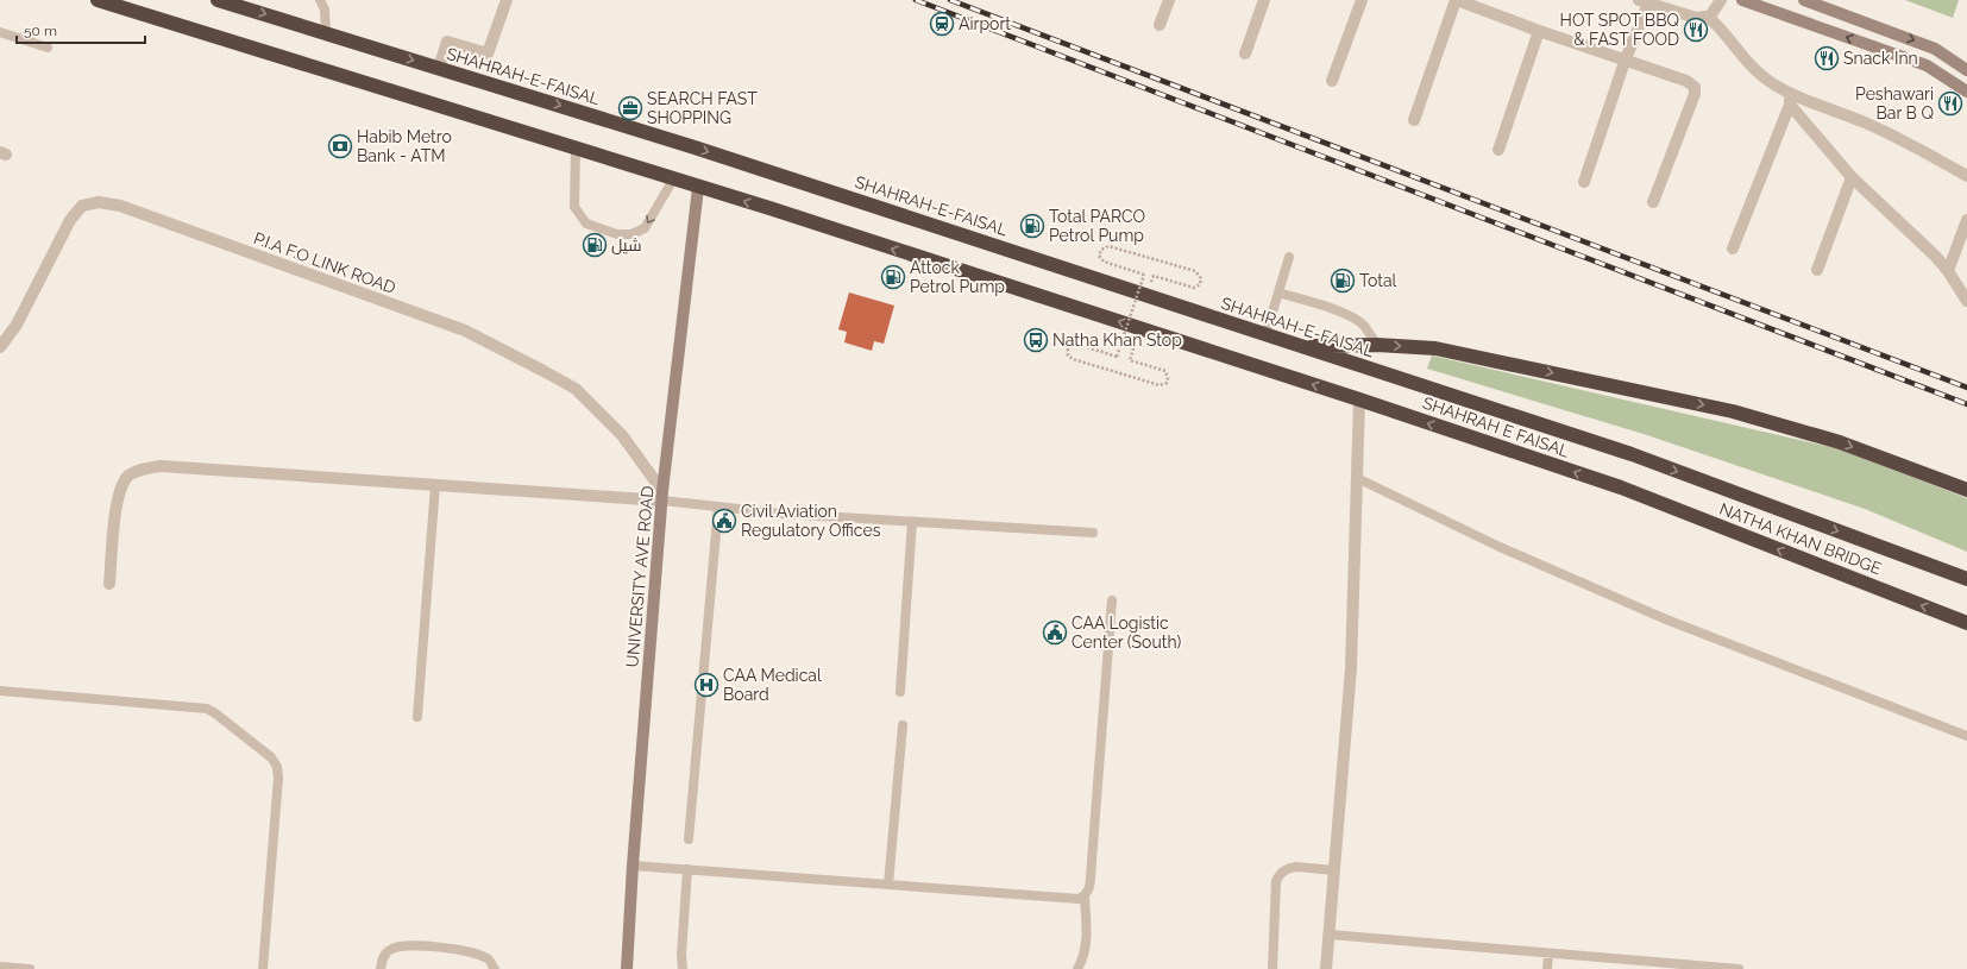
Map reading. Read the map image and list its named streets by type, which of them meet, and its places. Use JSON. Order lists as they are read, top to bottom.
{
  "streets": {
    "highway": ["SHAHRAH-E-FAISAL", "SHAHRAH E FAISAL", "NATHA KHAN BRIDGE"],
    "street": ["P.I.A F.O LINK ROAD", "UNIVERSITY AVE ROAD"]
  },
  "crossings": [
    ["SHAHRAH-E-FAISAL", "NATHA KHAN BRIDGE"],
    ["P.I.A F.O LINK ROAD", "UNIVERSITY AVE ROAD"],
    ["SHAHRAH E FAISAL", "NATHA KHAN BRIDGE"]
  ],
  "places": {
    "station": ["Airport"],
    "restaurant": ["HOT SPOT BBQ & FAST FOOD", "Snack Inn", "Peshawari Bar B Q"],
    "office": ["SEARCH FAST SHOPPING"],
    "bank": ["Habib Metro Bank - ATM"],
    "fuel station": [
      "Total PARCO Petrol Pump",
      "شیل",
      "Attock Petrol Pump",
      "Total"
    ],
    "bus stop": ["Natha Khan Stop"],
    "public building": ["Civil Aviation Regulatory Offices", "CAA Logistic Center (South)"],
    "hospital": ["CAA Medical Board"]
  },
  "scale_bar": "50 m"
}
